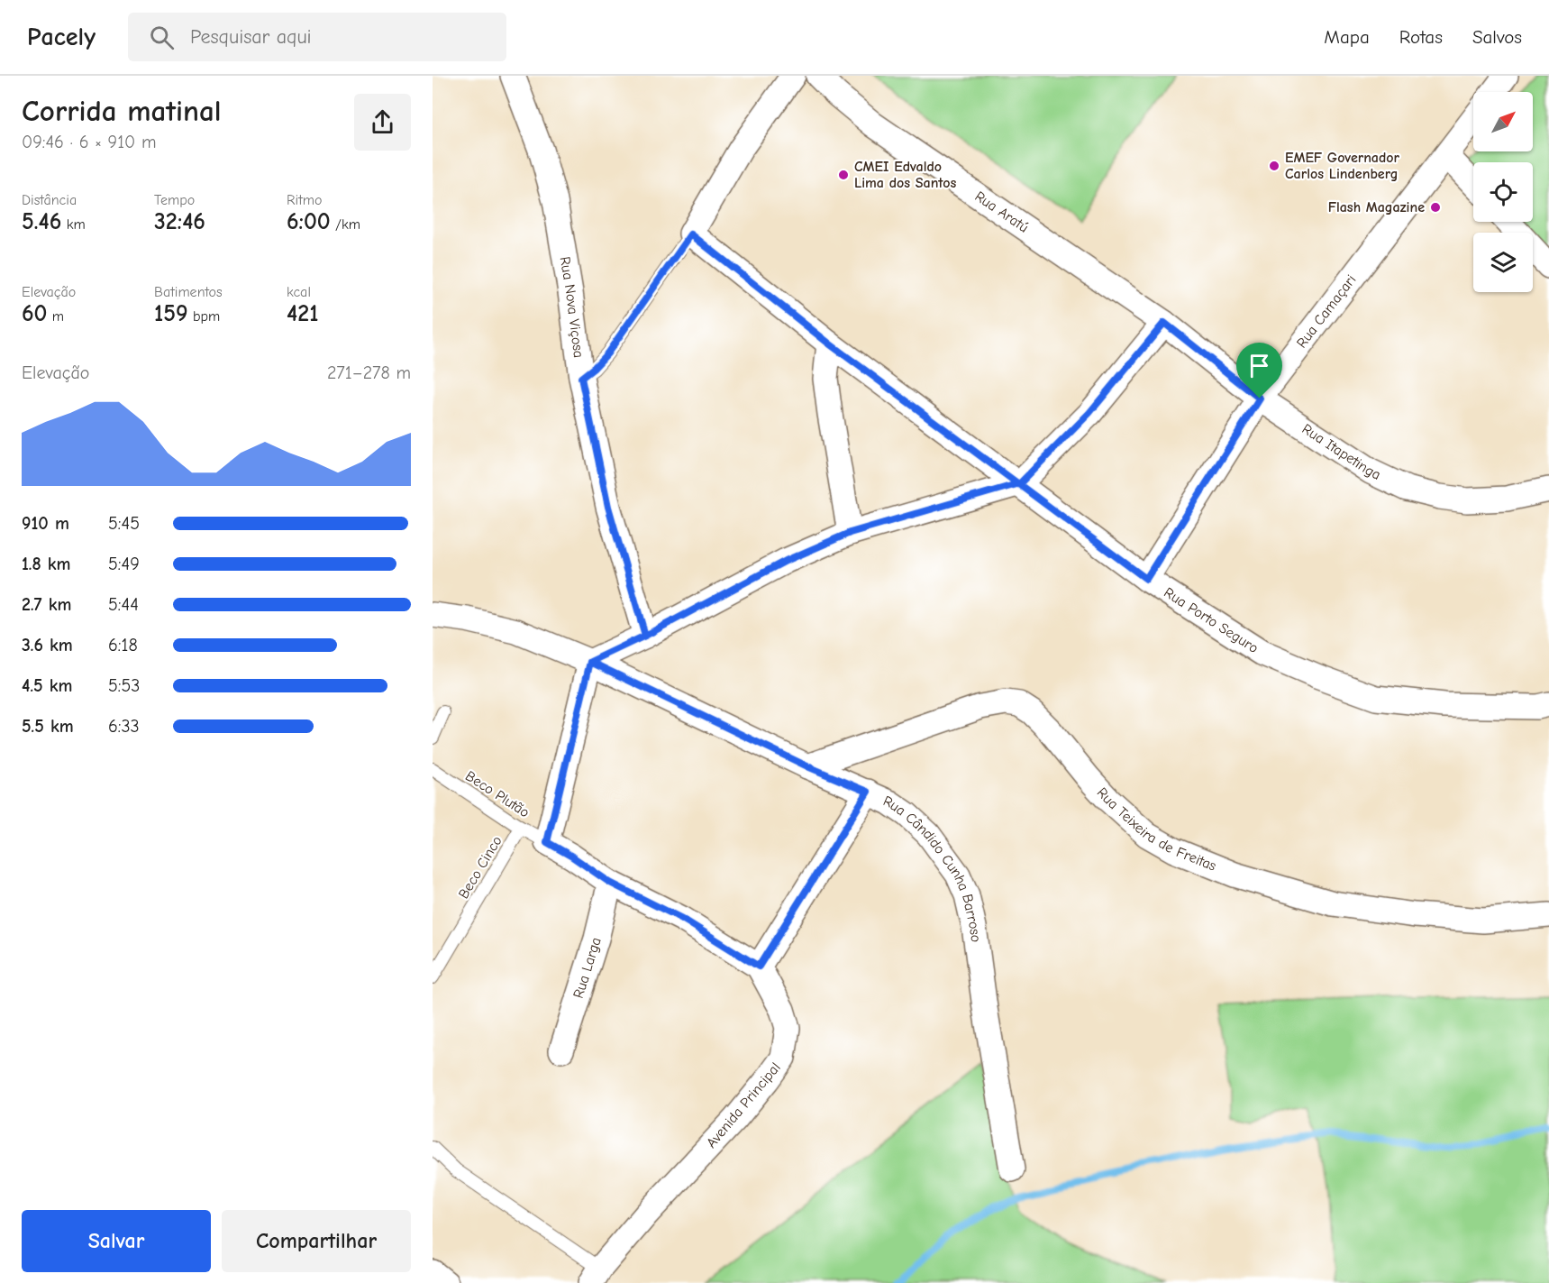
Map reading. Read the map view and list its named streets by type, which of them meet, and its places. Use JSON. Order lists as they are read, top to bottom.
{
  "streets": {
    "street": [
      "Rua Aratú",
      "Rua Nova Viçosa",
      "Rua Camaçari",
      "Rua Itapetinga",
      "Rua Porto Seguro",
      "Rua Teixeira de Freitas",
      "Rua Cândido Cunha Barroso",
      "Rua Larga",
      "Avenida Principal"
    ],
    "lane": ["Beco Plutão", "Beco Cinco"]
  },
  "crossings": [
    ["Rua Aratú", "Rua Itapetinga"],
    ["Rua Camaçari", "Rua Itapetinga"],
    ["Rua Camaçari", "Rua Porto Seguro"],
    ["Beco Plutão", "Beco Cinco"],
    ["Beco Plutão", "Avenida Principal"],
    ["Rua Teixeira de Freitas", "Rua Cândido Cunha Barroso"],
    ["Rua Larga", "Avenida Principal"]
  ],
  "places": ["EMEF Governador Carlos Lindenberg", "CMEI Edvaldo Lima dos Santos", "Flash Magazine"],
  "north": "top right",
  "page": {
    "header": "Pacely",
    "search": "Pesquisar aqui",
    "nav": ["Mapa", "Rotas", "Salvos"],
    "heading": ["Corrida matinal", "09:46 · 6 × 910 m"],
    "stats": [
      ["Distância", "5.46 km"],
      ["Tempo", "32:46"],
      ["Ritmo", "6:00 /km"],
      ["Elevação", "60 m"],
      ["Batimentos", "159 bpm"],
      ["kcal", "421"]
    ],
    "chart": ["Elevação", "271–278 m"],
    "list": [
      {
        "name": "910 m",
        "note": "5:45"
      },
      {
        "name": "1.8 km",
        "note": "5:49"
      },
      {
        "name": "2.7 km",
        "note": "5:44"
      },
      {
        "name": "3.6 km",
        "note": "6:18"
      },
      {
        "name": "4.5 km",
        "note": "5:53"
      },
      {
        "name": "5.5 km",
        "note": "6:33"
      }
    ],
    "buttons": ["Salvar", "Compartilhar"]
  }
}
